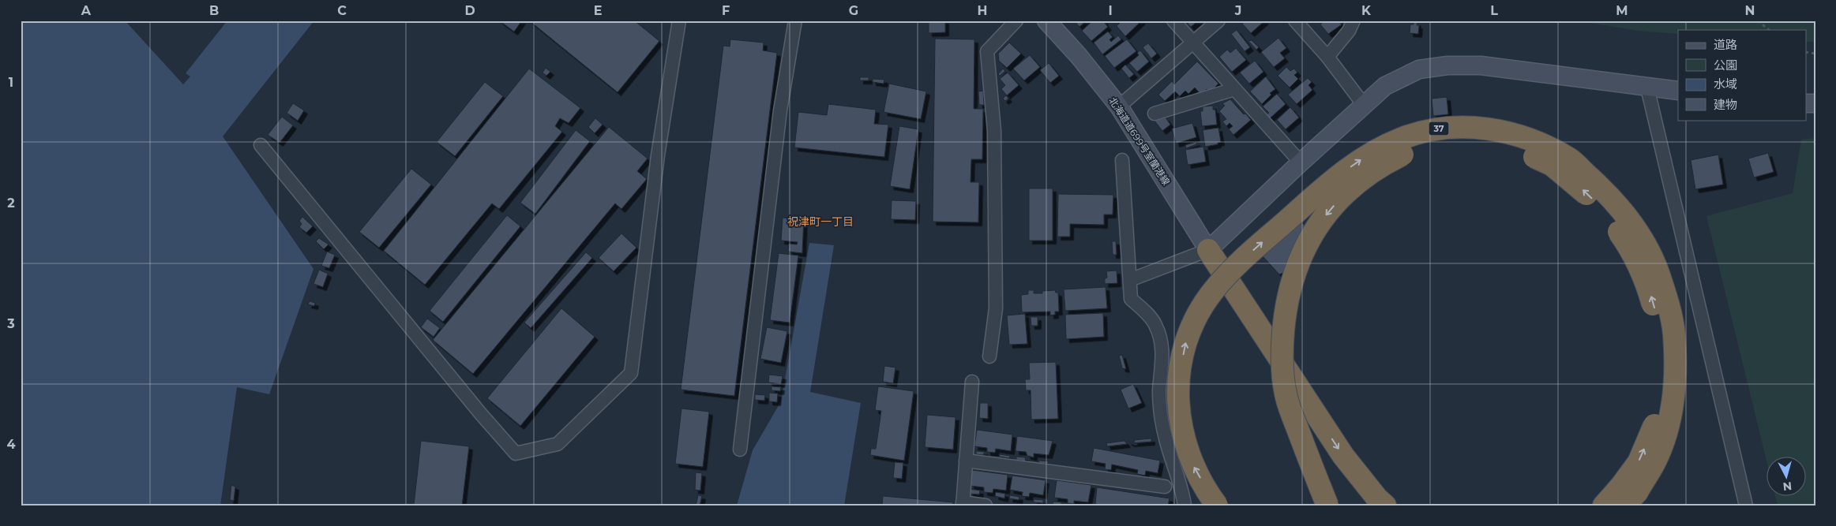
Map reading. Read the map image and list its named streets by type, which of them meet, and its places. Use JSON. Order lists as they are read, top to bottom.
{
  "streets": {
    "highway": ["37"],
    "street": ["北海道道699号室蘭港線"]
  },
  "districts": ["祝津町一丁目"],
  "legend": [
    "道路",
    "公園",
    "水域",
    "建物"
  ],
  "north": "bottom",
  "grid": {
    "columns": [
      "A",
      "B",
      "C",
      "D",
      "E",
      "F",
      "G",
      "H",
      "I",
      "J",
      "K",
      "L",
      "M",
      "N"
    ],
    "rows": [
      "1",
      "2",
      "3",
      "4"
    ]
  }
}
